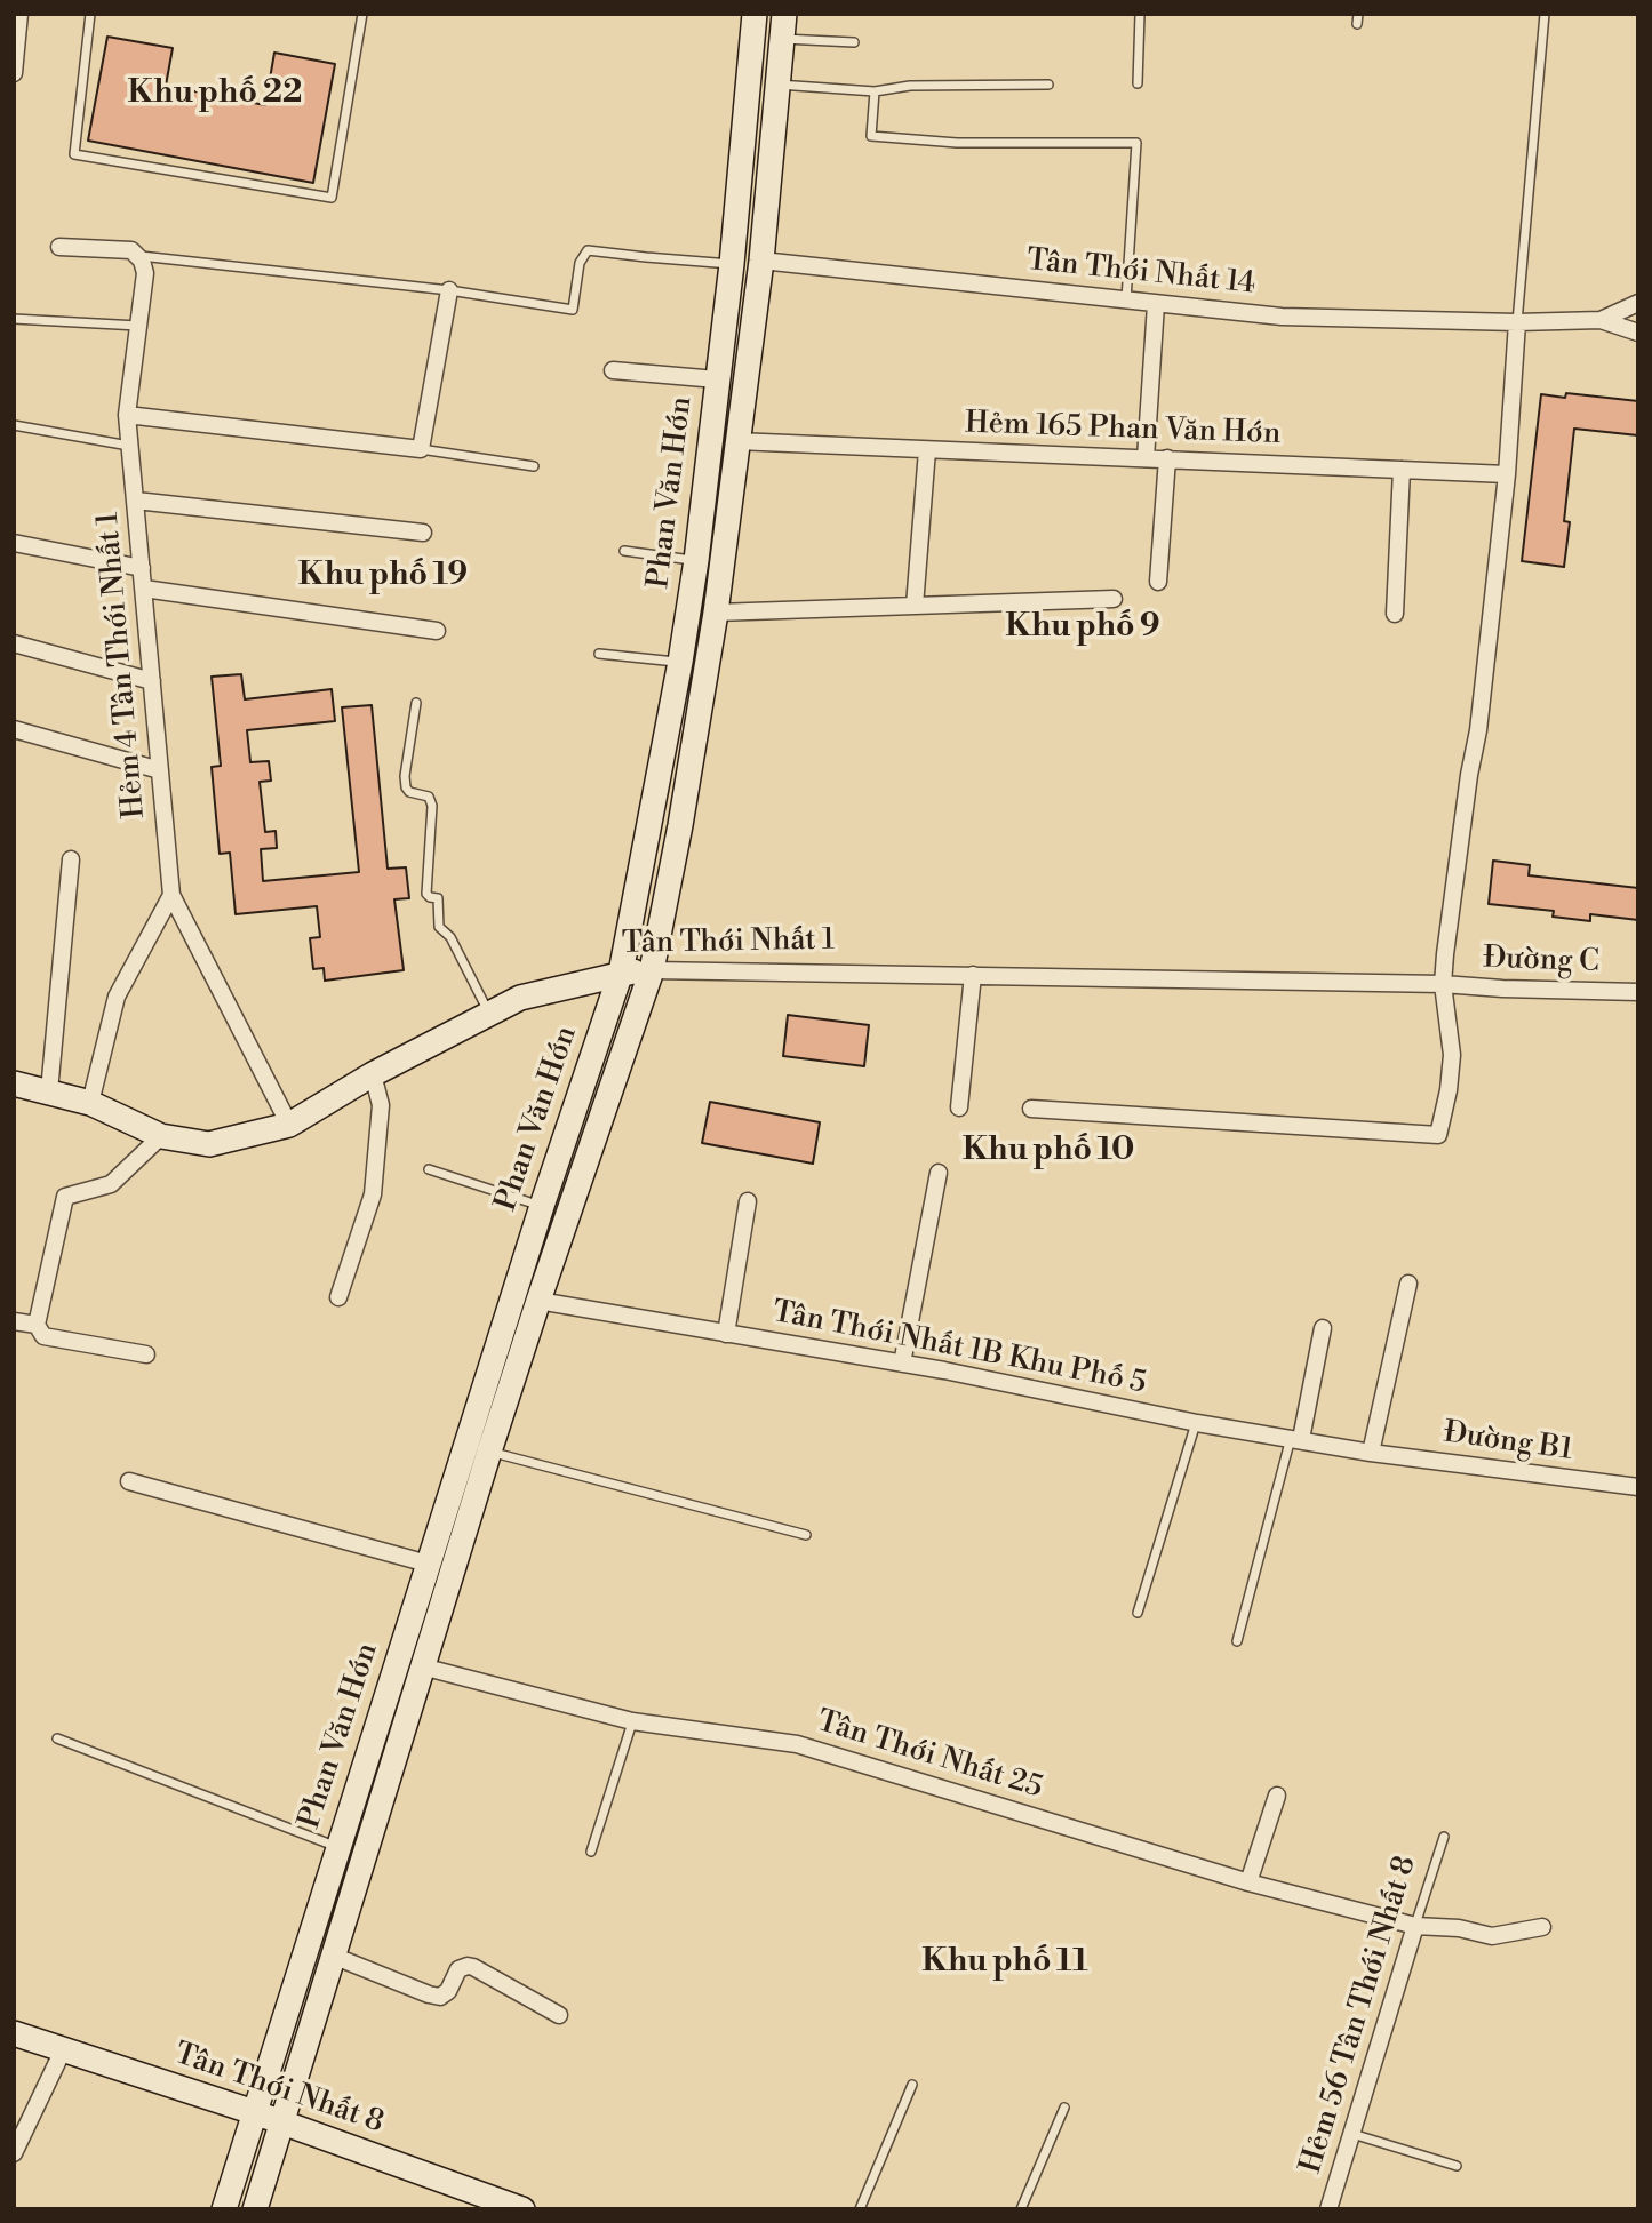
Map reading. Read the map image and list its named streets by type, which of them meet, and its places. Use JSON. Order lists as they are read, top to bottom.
{
  "streets": {
    "main road": ["Phan Văn Hớn", "Tân Thới Nhất 1", "Tân Thới Nhất 8"],
    "street": [
      "Tân Thới Nhất 14",
      "Hẻm 165 Phan Văn Hớn",
      "Hẻm 4 Tân Thới Nhất 1",
      "Đường C",
      "Tân Thới Nhất 1B Khu Phố 5",
      "Đường B1",
      "Tân Thới Nhất 25",
      "Hẻm 56 Tân Thới Nhất 8"
    ]
  },
  "crossings": [
    ["Tân Thới Nhất 14", "Phan Văn Hớn"],
    ["Hẻm 165 Phan Văn Hớn", "Phan Văn Hớn"],
    ["Phan Văn Hớn", "Tân Thới Nhất 1"],
    ["Phan Văn Hớn", "Tân Thới Nhất 1B Khu Phố 5"],
    ["Phan Văn Hớn", "Tân Thới Nhất 25"],
    ["Phan Văn Hớn", "Tân Thới Nhất 8"],
    ["Hẻm 4 Tân Thới Nhất 1", "Tân Thới Nhất 1"],
    ["Tân Thới Nhất 1", "Đường C"],
    ["Tân Thới Nhất 1B Khu Phố 5", "Đường B1"],
    ["Tân Thới Nhất 25", "Hẻm 56 Tân Thới Nhất 8"]
  ],
  "districts": [
    "Khu phố 22",
    "Khu phố 19",
    "Khu phố 9",
    "Khu phố 10",
    "Khu phố 11"
  ]
}
